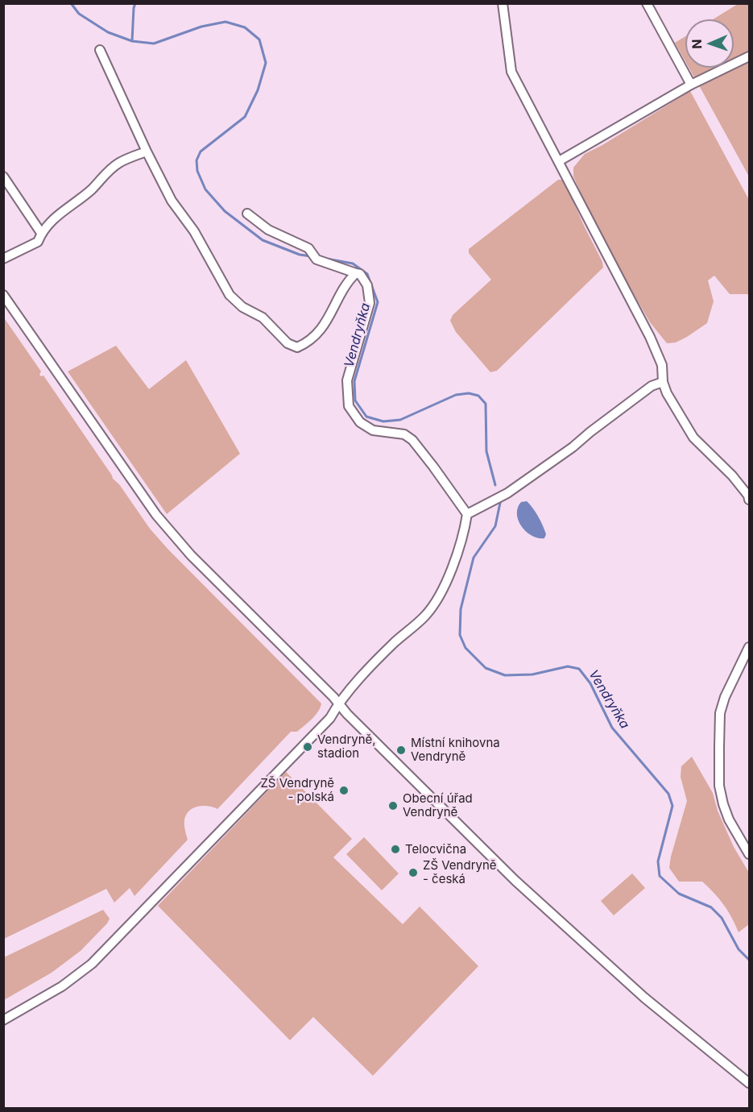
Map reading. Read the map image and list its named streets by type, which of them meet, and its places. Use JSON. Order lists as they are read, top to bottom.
{
  "water": ["Vendryňka"],
  "places": [
    "Vendryně, stadion",
    "Místní knihovna Vendryně",
    "ZŠ Vendryně - polská",
    "Obecní úřad Vendryně",
    "Telocvična",
    "ZŠ Vendryně - česká"
  ],
  "north": "left"
}
